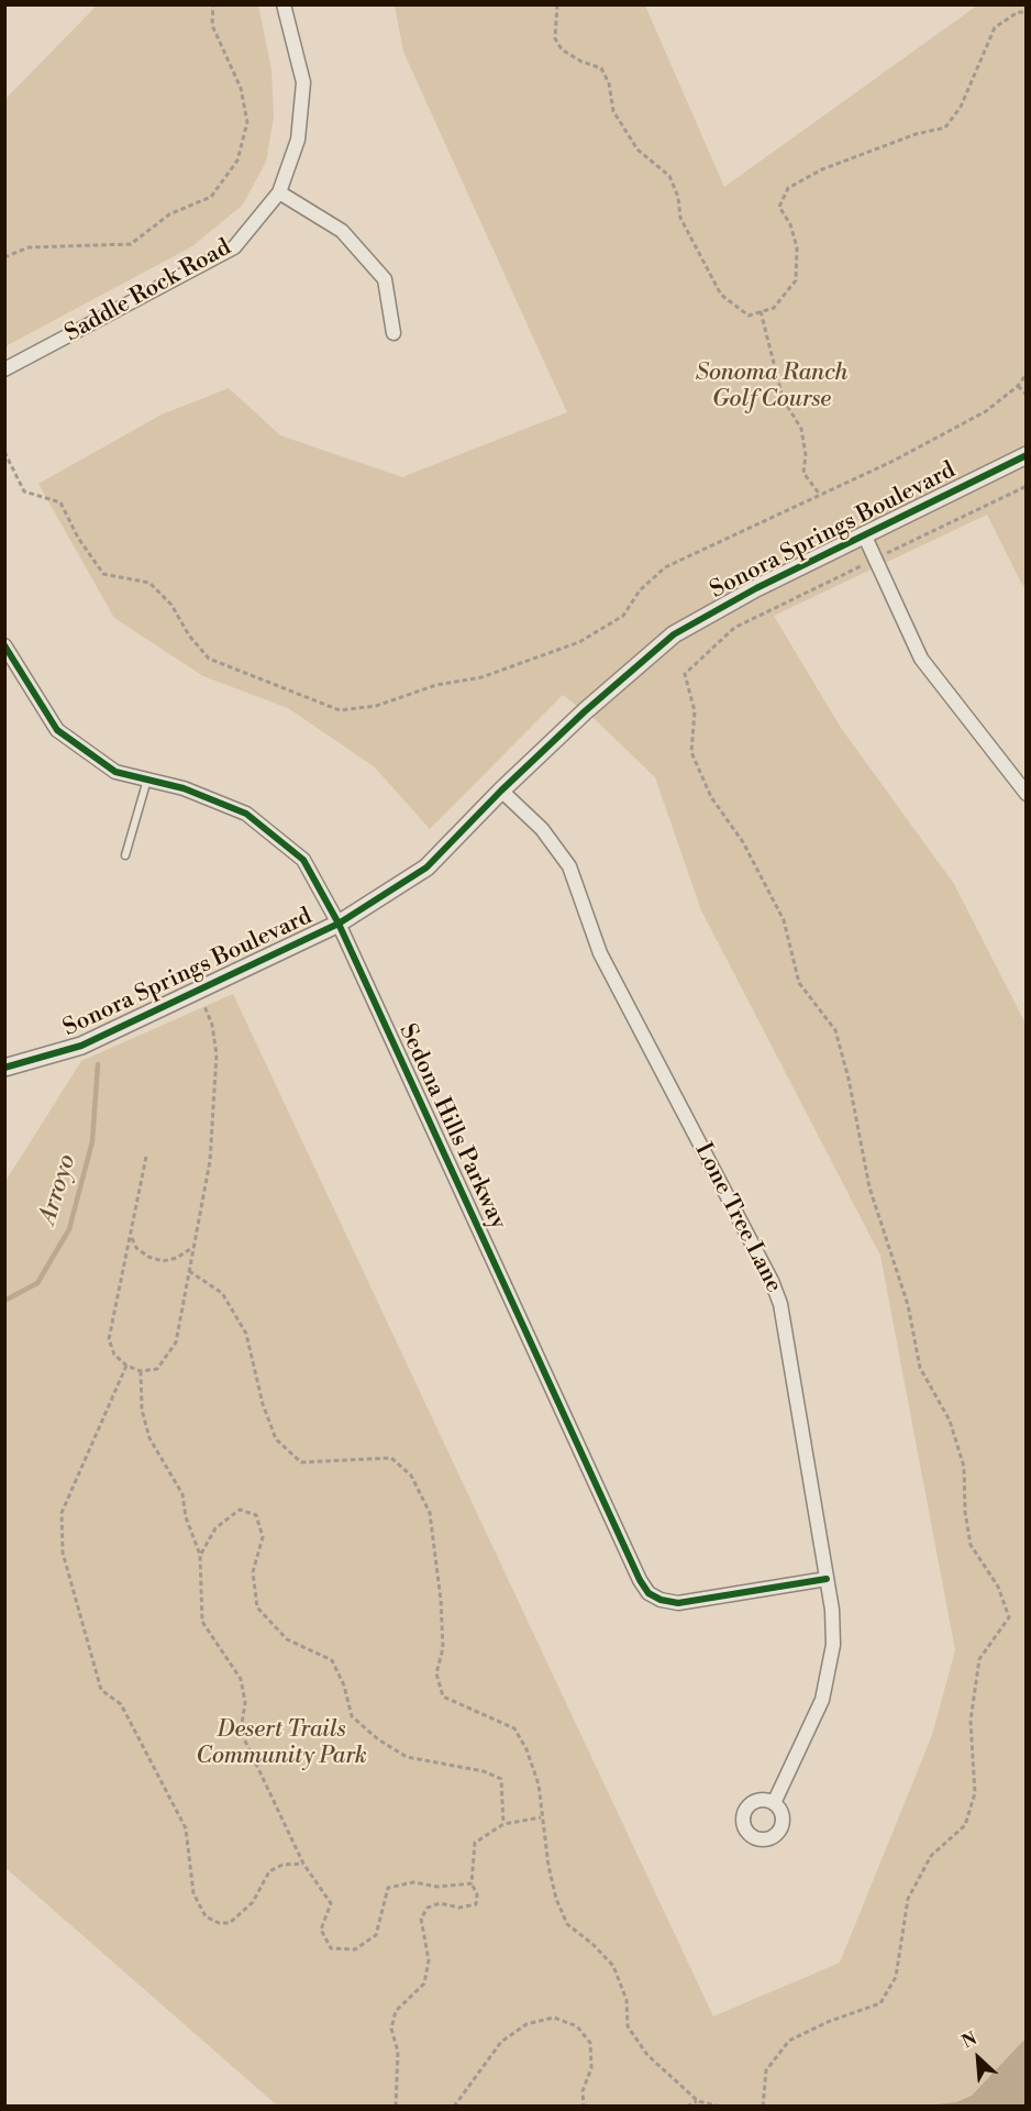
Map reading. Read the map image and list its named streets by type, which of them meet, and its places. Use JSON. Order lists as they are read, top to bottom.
{
  "streets": {
    "street": [
      "Saddle Rock Road",
      "Sonora Springs Boulevard",
      "Sedona Hills Parkway",
      "Lone Tree Lane"
    ]
  },
  "crossings": [
    ["Sonora Springs Boulevard", "Sedona Hills Parkway"],
    ["Sonora Springs Boulevard", "Lone Tree Lane"],
    ["Sedona Hills Parkway", "Lone Tree Lane"]
  ],
  "water": ["Arroyo"],
  "parks": ["Sonoma Ranch Golf Course", "Desert Trails Community Park"],
  "north": "top left"
}
